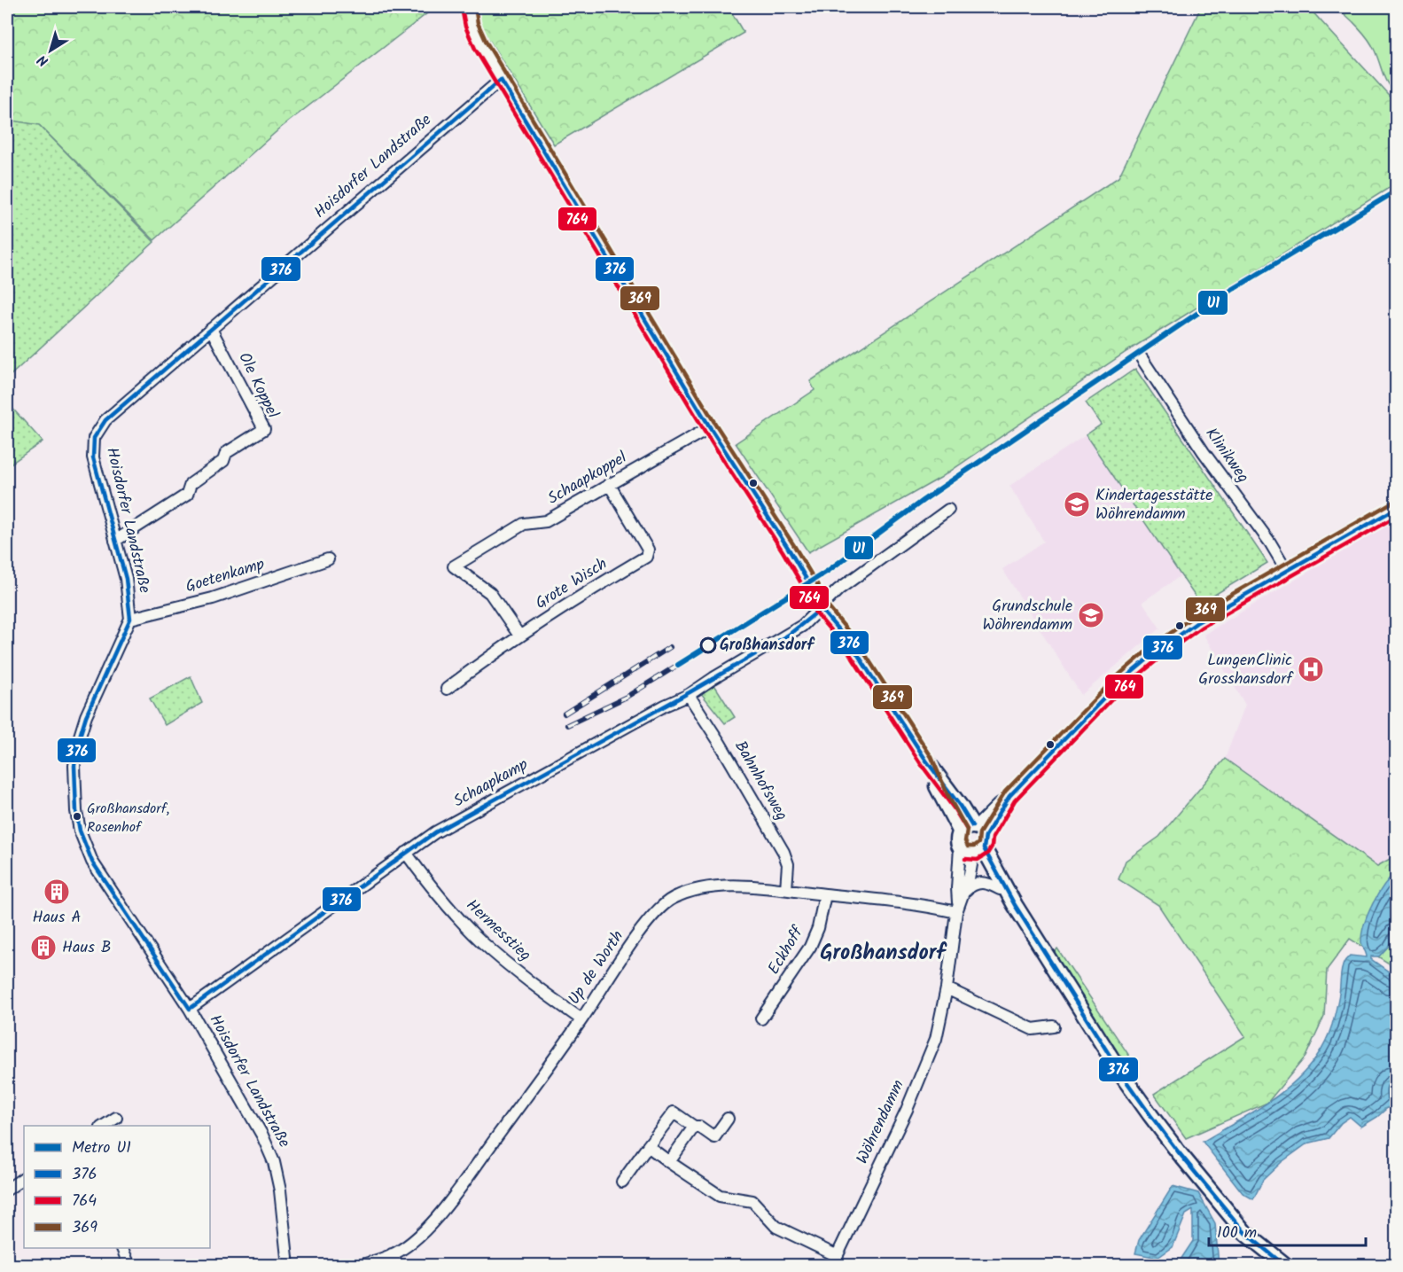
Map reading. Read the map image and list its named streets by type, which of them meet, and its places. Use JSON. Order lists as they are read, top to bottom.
{
  "streets": {
    "street": [
      "Hoisdorfer Landstraße",
      "Ole Koppel",
      "Klinikweg",
      "Schaapkoppel",
      "Goetenkamp",
      "Grote Wisch",
      "Bahnhofsweg",
      "Schaapkamp",
      "Hermesstieg",
      "Eckhoff",
      "Up de Worth",
      "Wöhrendamm"
    ]
  },
  "crossings": [
    ["Hoisdorfer Landstraße", "Ole Koppel"],
    ["Hoisdorfer Landstraße", "Goetenkamp"],
    ["Hoisdorfer Landstraße", "Schaapkamp"],
    ["Klinikweg", "Wöhrendamm"],
    ["Schaapkoppel", "Grote Wisch"],
    ["Bahnhofsweg", "Schaapkamp"],
    ["Bahnhofsweg", "Up de Worth"],
    ["Schaapkamp", "Hermesstieg"],
    ["Hermesstieg", "Up de Worth"],
    ["Eckhoff", "Up de Worth"],
    ["Up de Worth", "Wöhrendamm"]
  ],
  "districts": ["Großhansdorf"],
  "places": {
    "school or university": ["Kindertagesstätte Wöhrendamm", "Grundschule Wöhrendamm"],
    "other": ["Großhansdorf", "Großhansdorf, Rosenhof"],
    "hospital": ["LungenClinic Grosshansdorf"],
    "building": ["Haus A", "Haus B"]
  },
  "lines": [
    "transit line 369",
    "transit line 764",
    "transit line 376",
    "metro line U1"
  ],
  "legend": [
    "Metro U1",
    "376",
    "764",
    "369"
  ],
  "scale_bar": "100 m",
  "north": "bottom left"
}
